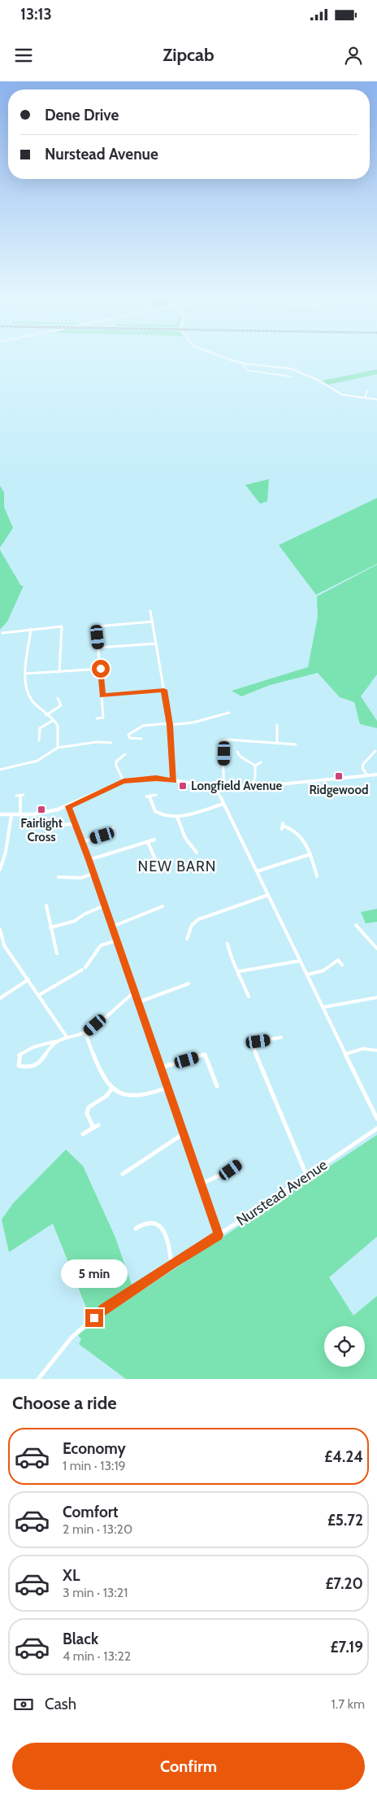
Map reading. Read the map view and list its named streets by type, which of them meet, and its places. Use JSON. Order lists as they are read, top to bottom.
{
  "streets": {
    "street": ["Nurstead Avenue"]
  },
  "districts": ["NEW BARN"],
  "places": {
    "transit": ["Ridgewood", "Longfield Avenue", "Fairlight Cross"]
  },
  "page": {
    "status": "13:13",
    "header": "Zipcab",
    "banner": ["Dene Drive", "Nurstead Avenue"],
    "bubble": "5 min",
    "heading": "Choose a ride",
    "list": [
      {
        "name": "Economy",
        "note": "1 min · 13:19",
        "value": "£4.24"
      },
      {
        "name": "Comfort",
        "note": "2 min · 13:20",
        "value": "£5.72"
      },
      {
        "name": "XL",
        "note": "3 min · 13:21",
        "value": "£7.20"
      },
      {
        "name": "Black",
        "note": "4 min · 13:22",
        "value": "£7.19"
      }
    ],
    "pay": ["Cash", "1.7 km"],
    "buttons": "Confirm"
  }
}
